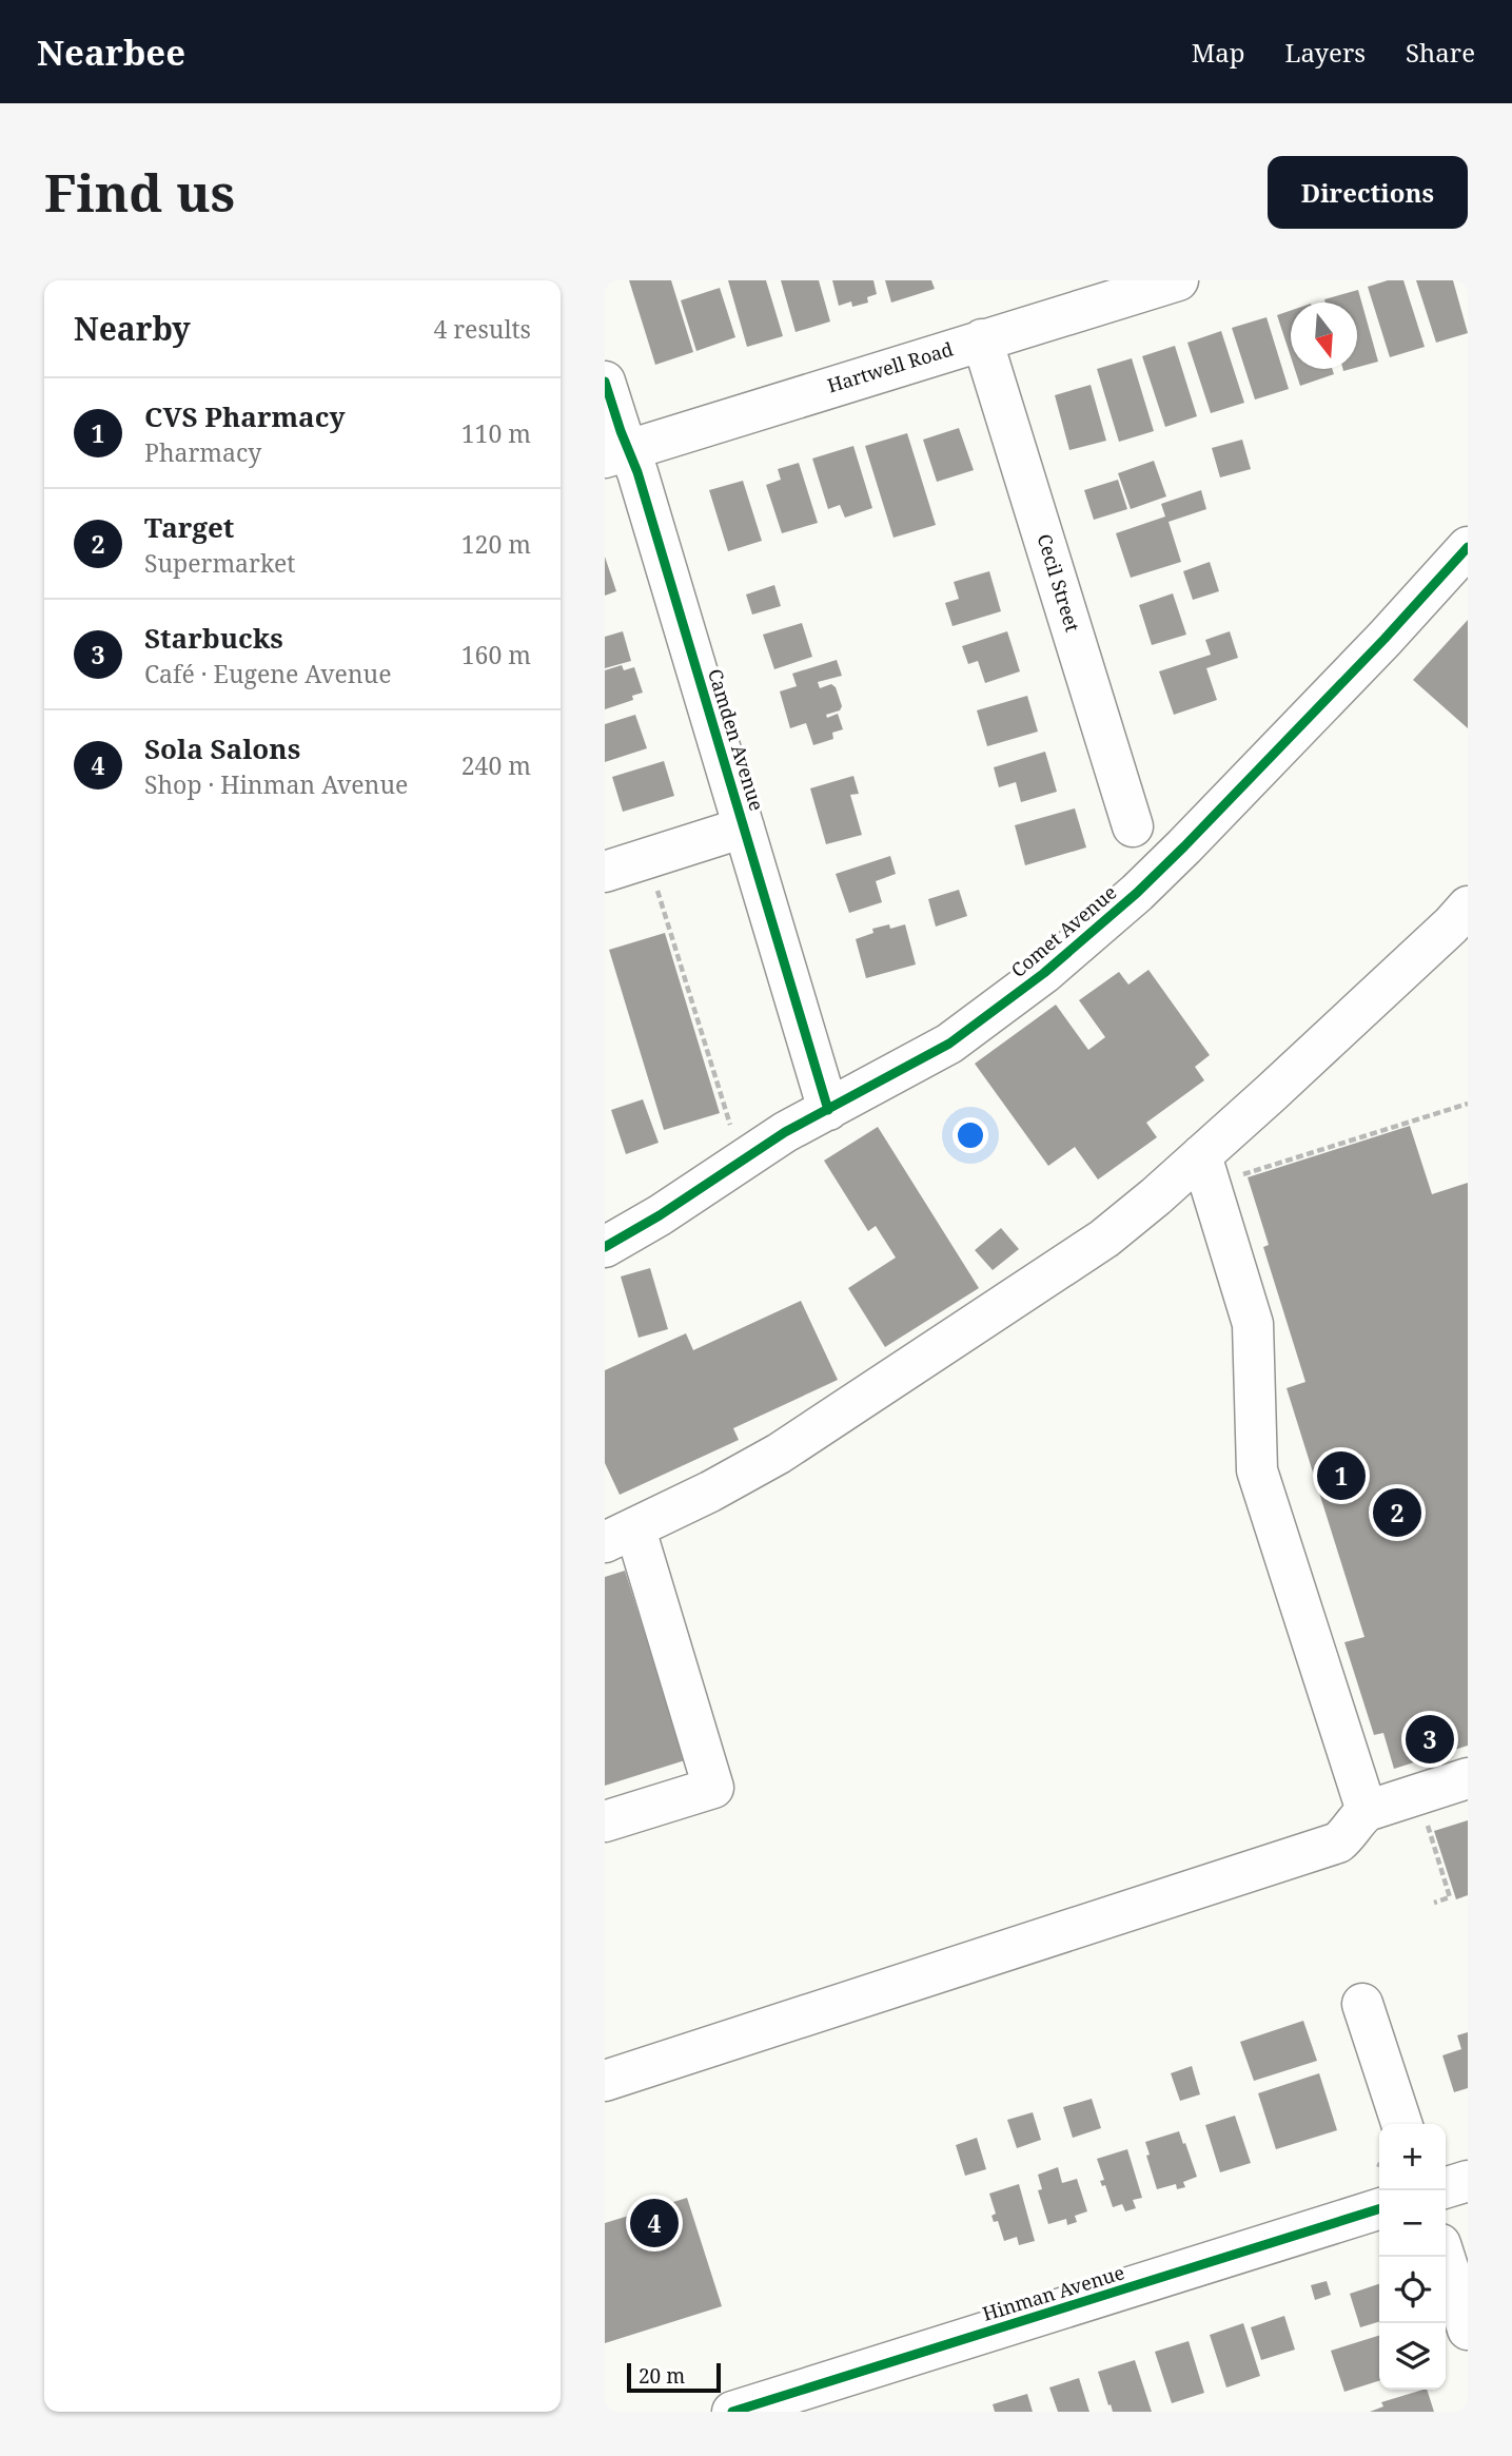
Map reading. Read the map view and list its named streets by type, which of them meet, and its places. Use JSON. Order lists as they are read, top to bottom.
{
  "streets": {
    "street": [
      "Hartwell Road",
      "Cecil Street",
      "Camden Avenue",
      "Comet Avenue",
      "Hinman Avenue"
    ]
  },
  "crossings": [
    ["Hartwell Road", "Cecil Street"],
    ["Hartwell Road", "Camden Avenue"],
    ["Camden Avenue", "Comet Avenue"]
  ],
  "scale_bar": "20 m",
  "north": "bottom",
  "page": {
    "header": "Nearbee",
    "nav": ["Map", "Layers", "Share"],
    "buttons": "Directions",
    "title": "Find us",
    "heading": ["Nearby", "4 results"],
    "list": [
      {
        "mark": "1",
        "name": "CVS Pharmacy",
        "note": "Pharmacy",
        "value": "110 m"
      },
      {
        "mark": "2",
        "name": "Target",
        "note": "Supermarket",
        "value": "120 m"
      },
      {
        "mark": "3",
        "name": "Starbucks",
        "note": "Café · Eugene Avenue",
        "value": "160 m"
      },
      {
        "mark": "4",
        "name": "Sola Salons",
        "note": "Shop · Hinman Avenue",
        "value": "240 m"
      }
    ],
    "pins": [
      "1",
      "2",
      "3",
      "4"
    ],
    "map_buttons": ["+", "−"],
    "scale": "20 m"
  }
}
